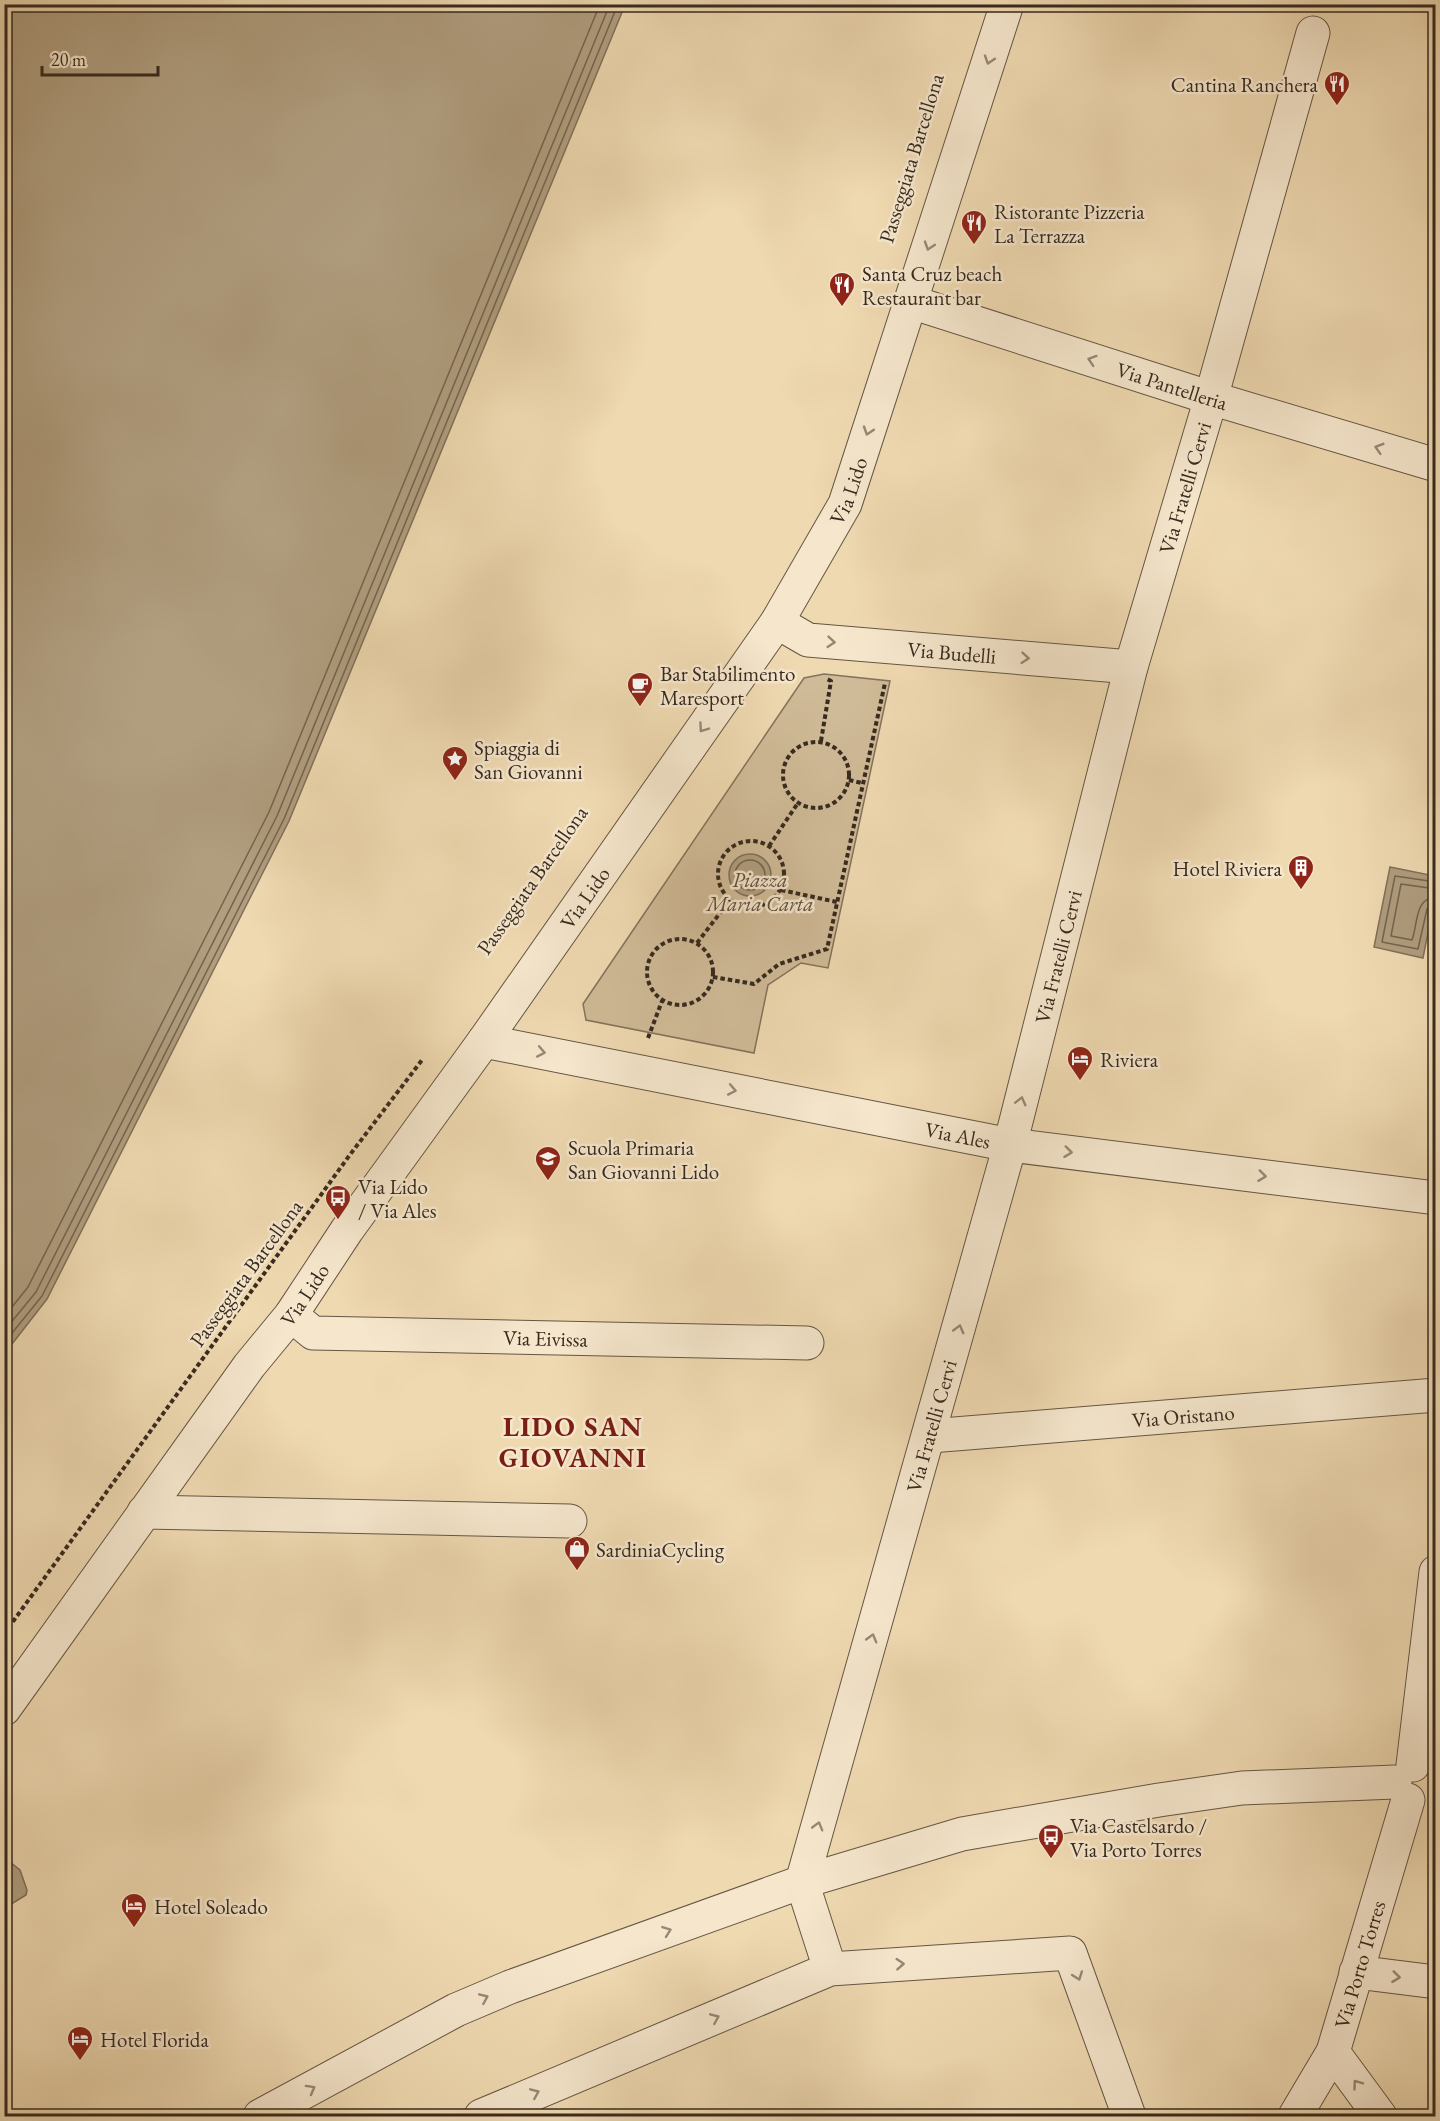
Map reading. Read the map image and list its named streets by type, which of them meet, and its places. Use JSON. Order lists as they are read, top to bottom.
{
  "streets": {
    "street": [
      "Via Pantelleria",
      "Via Fratelli Cervi",
      "Via Lido",
      "Via Budelli",
      "Via Ales",
      "Via Eivissa",
      "Via Oristano",
      "Via Porto Torres"
    ],
    "path": ["Passeggiata Barcellona"]
  },
  "crossings": [
    ["Via Pantelleria", "Via Fratelli Cervi"],
    ["Via Pantelleria", "Via Lido"],
    ["Via Fratelli Cervi", "Via Budelli"],
    ["Via Fratelli Cervi", "Via Ales"],
    ["Via Fratelli Cervi", "Via Oristano"],
    ["Via Lido", "Via Budelli"],
    ["Via Lido", "Via Ales"],
    ["Via Lido", "Via Eivissa"]
  ],
  "one_way": [
    "Via Pantelleria",
    "Via Fratelli Cervi",
    "Via Lido",
    "Via Budelli",
    "Via Ales"
  ],
  "districts": ["LIDO SAN GIOVANNI"],
  "parks": ["Piazza Maria Carta"],
  "places": {
    "restaurant": ["Cantina Ranchera", "Ristorante Pizzeria La Terrazza", "Santa Cruz beach Restaurant bar"],
    "cafe": ["Bar Stabilimento Maresport"],
    "place": ["Spiaggia di San Giovanni"],
    "building": ["Hotel Riviera"],
    "hotel": ["Riviera", "Hotel Soleado", "Hotel Florida"],
    "school or university": ["Scuola Primaria San Giovanni Lido"],
    "bus stop": ["Via Lido / Via Ales", "Via Castelsardo / Via Porto Torres"],
    "shop": ["SardiniaCycling"]
  },
  "scale_bar": "20 m"
}
